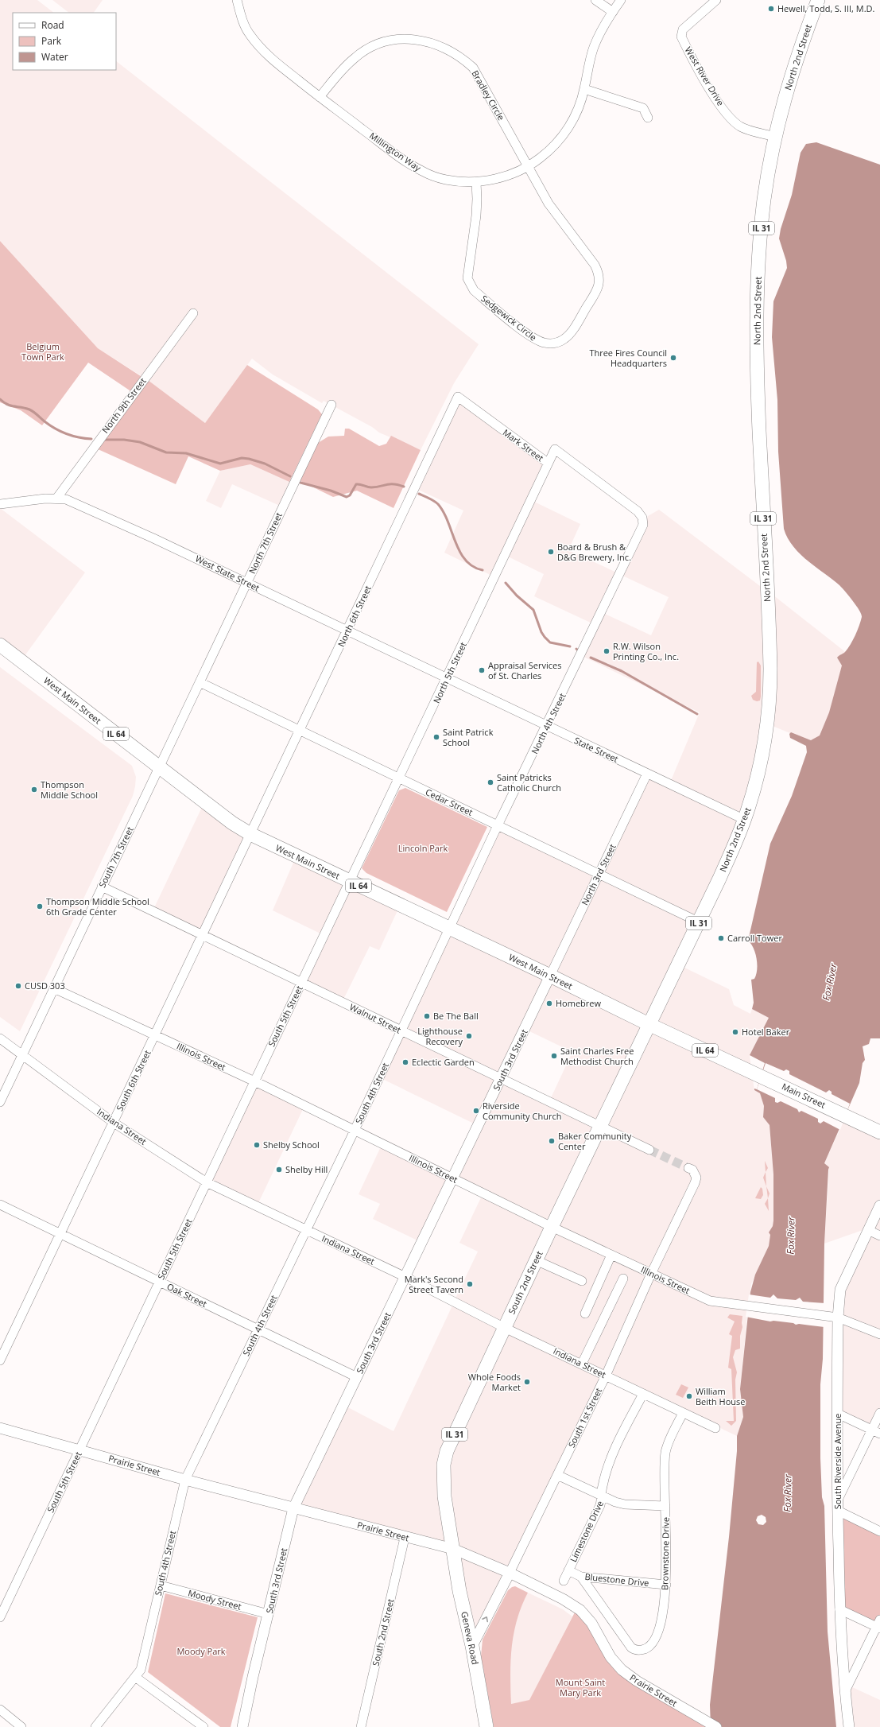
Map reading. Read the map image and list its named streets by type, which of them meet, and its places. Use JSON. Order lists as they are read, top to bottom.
{
  "streets": {
    "main road": [
      "North 2nd Street",
      "IL 31",
      "West Main Street",
      "IL 64",
      "Main Street",
      "South 2nd Street",
      "Geneva Road"
    ],
    "street": [
      "West River Drive",
      "Bradley Circle",
      "Millington Way",
      "Sedgewick Circle",
      "North 9th Street",
      "Mark Street",
      "North 7th Street",
      "West State Street",
      "North 6th Street",
      "North 5th Street",
      "North 4th Street",
      "State Street",
      "Cedar Street",
      "South 7th Street",
      "North 3rd Street",
      "South 5th Street",
      "Walnut Street",
      "Illinois Street",
      "South 3rd Street",
      "South 6th Street",
      "South 4th Street",
      "Indiana Street",
      "Oak Street",
      "South 1st Street",
      "South Riverside Avenue",
      "Prairie Street",
      "Limestone Drive",
      "Brownstone Drive",
      "Bluestone Drive",
      "Moody Street"
    ]
  },
  "crossings": [
    ["North 2nd Street", "West River Drive"],
    ["North 2nd Street", "West Main Street"],
    ["North 2nd Street", "State Street"],
    ["North 2nd Street", "Cedar Street"],
    ["North 2nd Street", "Main Street"],
    ["North 2nd Street", "South 2nd Street"],
    ["Bradley Circle", "Millington Way"],
    ["Bradley Circle", "Sedgewick Circle"],
    ["Millington Way", "Sedgewick Circle"],
    ["North 9th Street", "West State Street"],
    ["Mark Street", "North 6th Street"],
    ["Mark Street", "North 5th Street"],
    ["Mark Street", "North 4th Street"],
    ["North 7th Street", "West State Street"],
    ["North 7th Street", "West Main Street"],
    ["North 7th Street", "Cedar Street"],
    ["North 7th Street", "South 7th Street"],
    ["West State Street", "North 6th Street"],
    ["West State Street", "North 5th Street"],
    ["West State Street", "State Street"],
    ["North 6th Street", "West Main Street"],
    ["North 6th Street", "Cedar Street"],
    ["North 6th Street", "South 6th Street"],
    ["North 5th Street", "West Main Street"],
    ["North 5th Street", "State Street"],
    ["North 5th Street", "Cedar Street"],
    ["North 5th Street", "South 5th Street"],
    ["West Main Street", "North 4th Street"],
    ["West Main Street", "South 7th Street"],
    ["West Main Street", "North 3rd Street"],
    ["West Main Street", "South 5th Street"],
    ["West Main Street", "South 3rd Street"],
    ["West Main Street", "South 6th Street"],
    ["West Main Street", "South 4th Street"],
    ["West Main Street", "Main Street"],
    ["West Main Street", "South 2nd Street"],
    ["North 4th Street", "State Street"],
    ["North 4th Street", "Cedar Street"],
    ["North 4th Street", "South 4th Street"],
    ["State Street", "North 3rd Street"],
    ["Cedar Street", "North 3rd Street"],
    ["South 7th Street", "Walnut Street"],
    ["South 7th Street", "Illinois Street"],
    ["South 7th Street", "Indiana Street"],
    ["North 3rd Street", "South 3rd Street"],
    ["South 5th Street", "Walnut Street"],
    ["South 5th Street", "Illinois Street"],
    ["South 5th Street", "Indiana Street"],
    ["South 5th Street", "Oak Street"],
    ["South 5th Street", "Prairie Street"],
    ["Walnut Street", "South 3rd Street"],
    ["Walnut Street", "South 6th Street"],
    ["Walnut Street", "South 4th Street"],
    ["Walnut Street", "South 2nd Street"],
    ["Illinois Street", "South 3rd Street"],
    ["Illinois Street", "South 6th Street"],
    ["Illinois Street", "South 4th Street"],
    ["Illinois Street", "South 2nd Street"],
    ["Illinois Street", "South 1st Street"],
    ["Illinois Street", "South Riverside Avenue"],
    ["South 3rd Street", "Indiana Street"],
    ["South 3rd Street", "Oak Street"],
    ["South 3rd Street", "Prairie Street"],
    ["South 3rd Street", "Moody Street"],
    ["South 6th Street", "Indiana Street"],
    ["South 6th Street", "Oak Street"],
    ["South 4th Street", "Indiana Street"],
    ["South 4th Street", "Oak Street"],
    ["South 4th Street", "Prairie Street"],
    ["South 4th Street", "Moody Street"],
    ["Main Street", "South 2nd Street"],
    ["Indiana Street", "South 2nd Street"],
    ["Indiana Street", "South 1st Street"],
    ["Indiana Street", "Limestone Drive"],
    ["Indiana Street", "Brownstone Drive"],
    ["South 2nd Street", "Prairie Street"],
    ["South 2nd Street", "Geneva Road"],
    ["South 1st Street", "Prairie Street"],
    ["Prairie Street", "Geneva Road"],
    ["Limestone Drive", "Bluestone Drive"],
    ["Brownstone Drive", "Bluestone Drive"]
  ],
  "water": ["Fox River"],
  "parks": [
    "Belgium Town Park",
    "Lincoln Park",
    "Moody Park",
    "Mount Saint Mary Park"
  ],
  "places": [
    "Hewell, Todd, S. III, M.D.",
    "Three Fires Council Headquarters",
    "Board & Brush & D&G Brewery, Inc.",
    "R.W. Wilson Printing Co., Inc.",
    "Appraisal Services of St. Charles",
    "Saint Patrick School",
    "Saint Patricks Catholic Church",
    "Thompson Middle School",
    "Thompson Middle School 6th Grade Center",
    "Carroll Tower",
    "CUSD 303",
    "Homebrew",
    "Be The Ball",
    "Hotel Baker",
    "Lighthouse Recovery",
    "Saint Charles Free Methodist Church",
    "Eclectic Garden",
    "Riverside Community Church",
    "Baker Community Center",
    "Shelby School",
    "Shelby Hill",
    "Mark's Second Street Tavern",
    "Whole Foods Market",
    "William Beith House"
  ],
  "legend": ["Road", "Park", "Water"]
}
